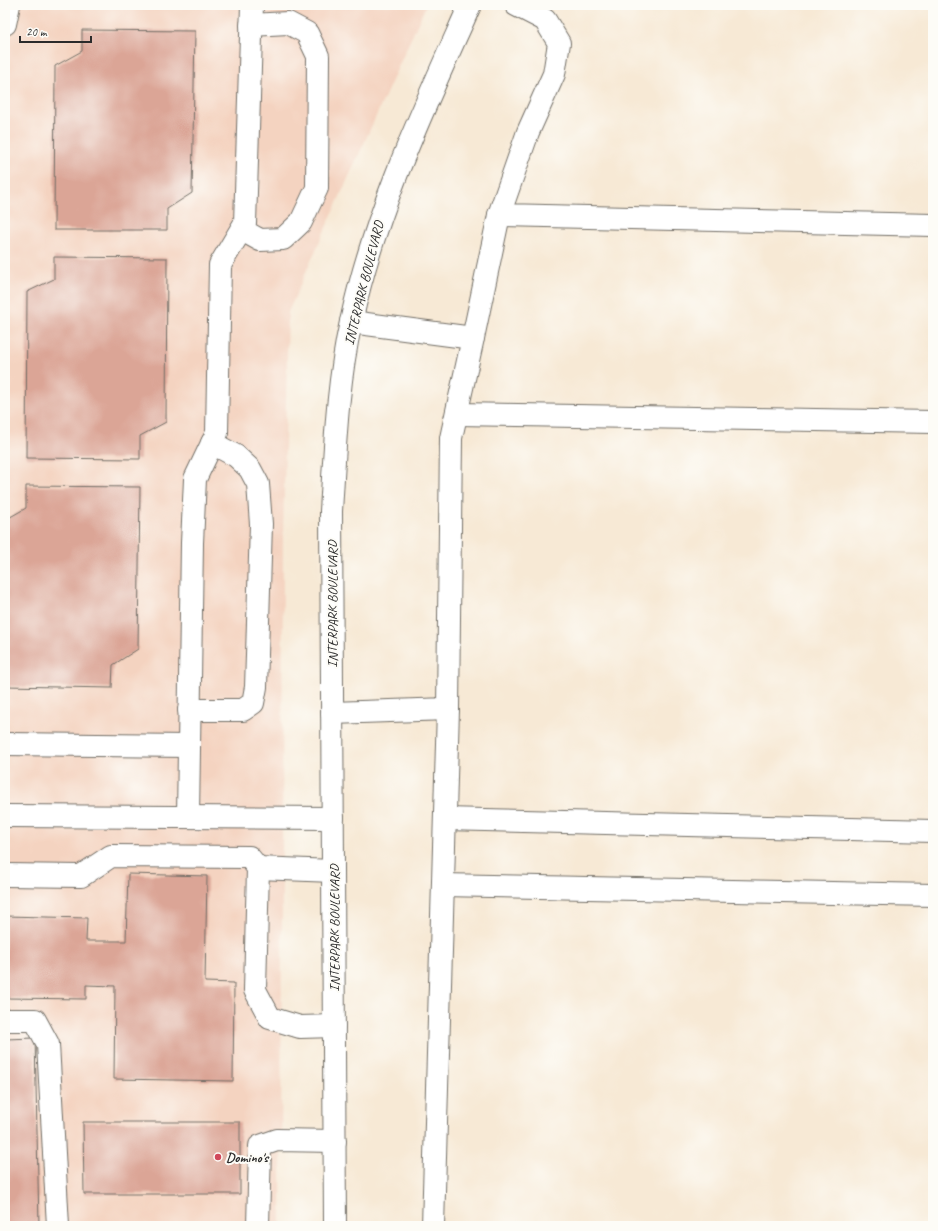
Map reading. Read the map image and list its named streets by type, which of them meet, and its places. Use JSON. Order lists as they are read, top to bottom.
{
  "streets": {
    "street": ["INTERPARK BOULEVARD"]
  },
  "places": ["Domino's"],
  "scale_bar": "20 m"
}
